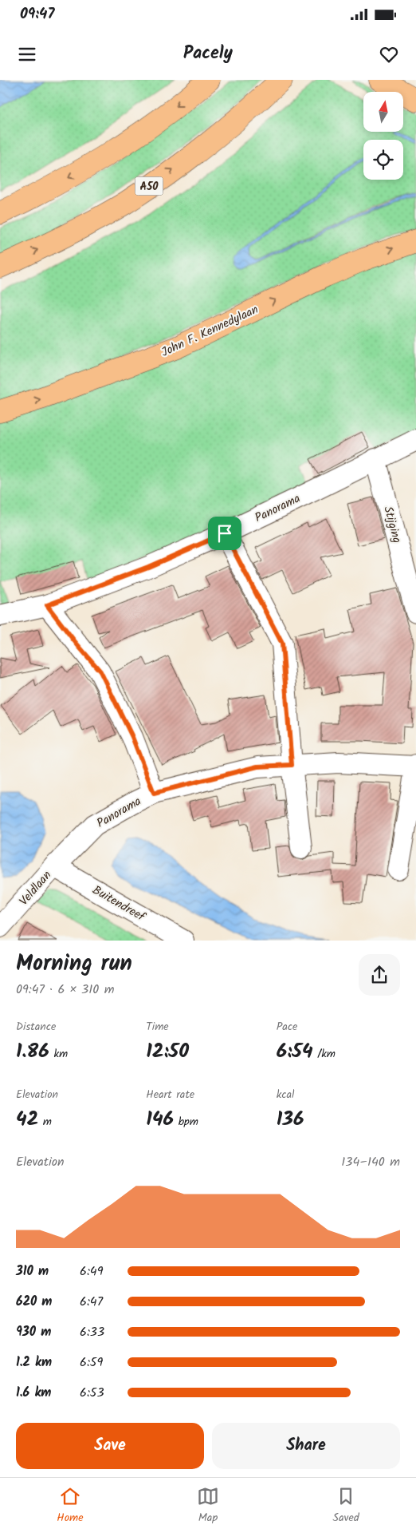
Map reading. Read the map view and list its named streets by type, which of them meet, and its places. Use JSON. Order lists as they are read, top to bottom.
{
  "streets": {
    "highway": ["A50", "John F. Kennedylaan"],
    "street": [
      "Panorama",
      "Stijging",
      "Veldlaan",
      "Buitendreef"
    ]
  },
  "crossings": [
    ["Panorama", "Stijging"],
    ["Panorama", "Veldlaan"],
    ["Panorama", "Buitendreef"],
    ["Veldlaan", "Buitendreef"]
  ],
  "north": "top",
  "page": {
    "status": "09:47",
    "header": "Pacely",
    "heading": ["Morning run", "09:47 · 6 × 310 m"],
    "stats": [
      ["Distance", "1.86 km"],
      ["Time", "12:50"],
      ["Pace", "6:54 /km"],
      ["Elevation", "42 m"],
      ["Heart rate", "146 bpm"],
      ["kcal", "136"]
    ],
    "chart": ["Elevation", "134–140 m"],
    "list": [
      {
        "name": "310 m",
        "note": "6:49"
      },
      {
        "name": "620 m",
        "note": "6:47"
      },
      {
        "name": "930 m",
        "note": "6:33"
      },
      {
        "name": "1.2 km",
        "note": "6:59"
      },
      {
        "name": "1.6 km",
        "note": "6:53"
      }
    ],
    "buttons": ["Save", "Share"],
    "tabs": ["Home", "Map", "Saved"]
  }
}
